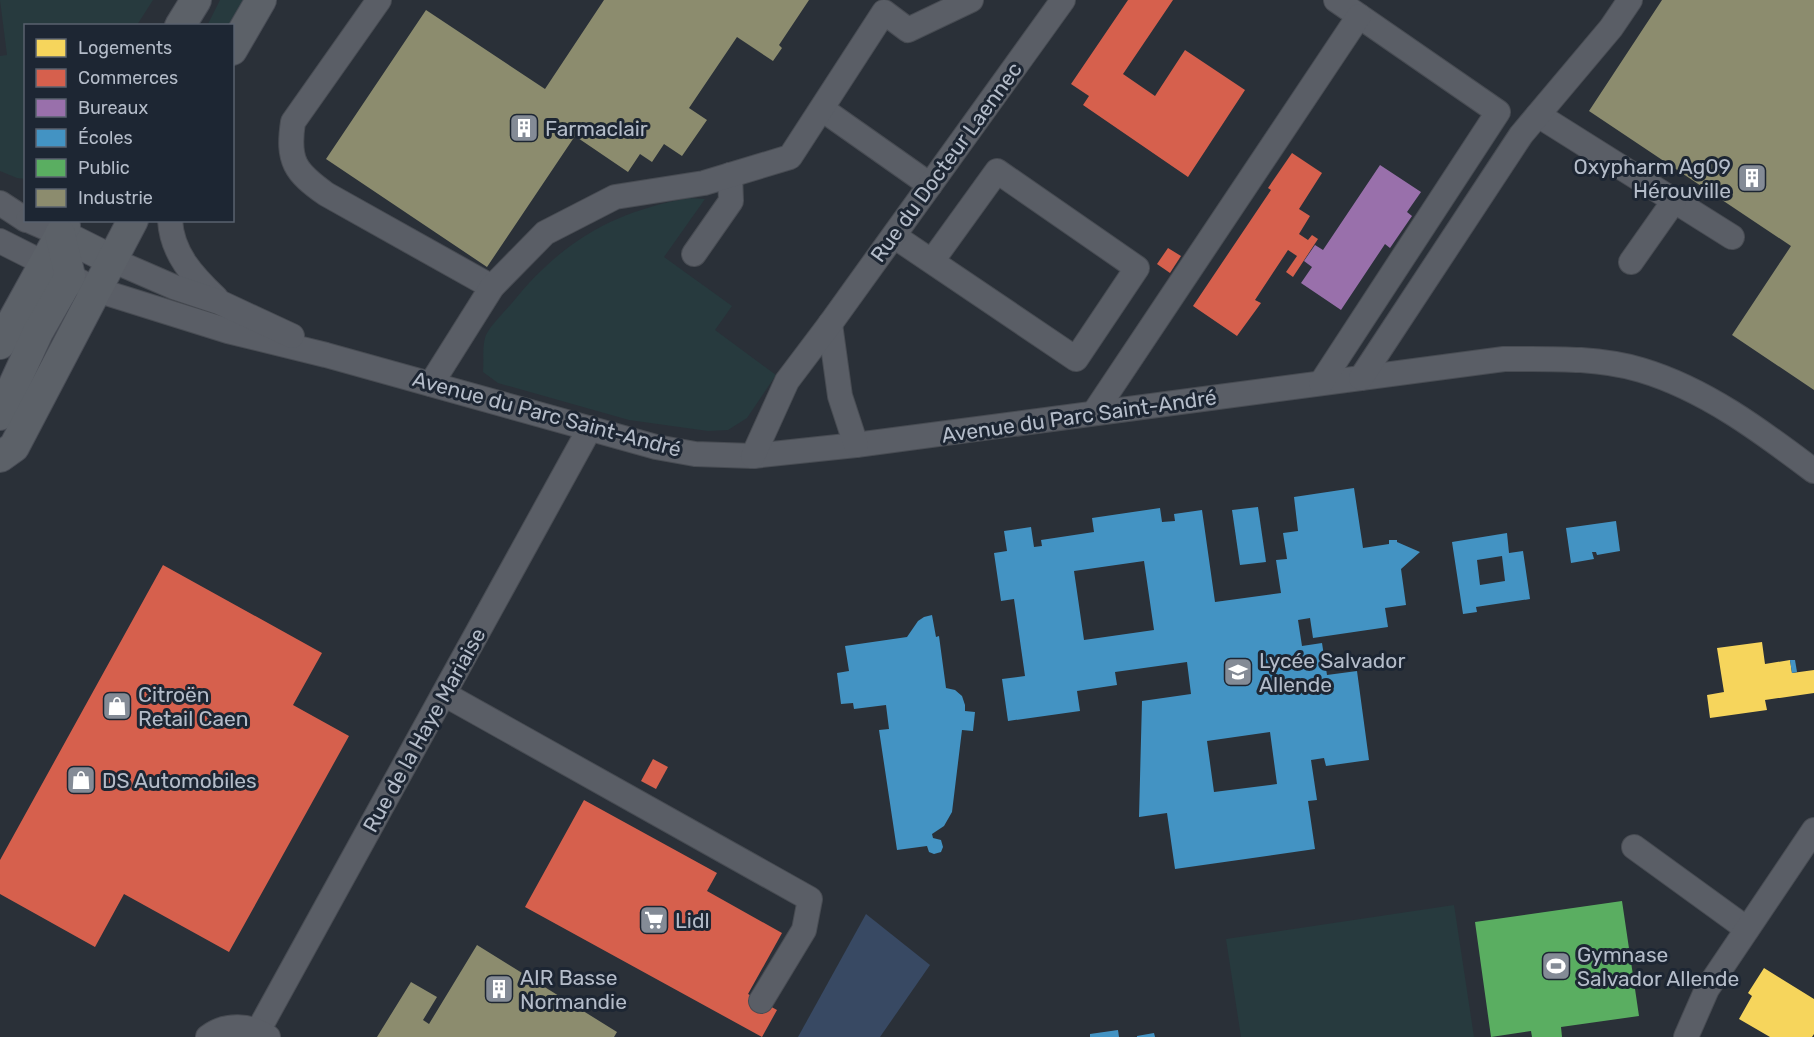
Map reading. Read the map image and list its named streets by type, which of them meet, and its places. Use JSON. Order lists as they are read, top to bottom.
{
  "streets": {
    "street": ["Rue du Docteur Laennec", "Avenue du Parc Saint-André", "Rue de la Haye Mariaise"]
  },
  "crossings": [
    ["Rue du Docteur Laennec", "Avenue du Parc Saint-André"],
    ["Avenue du Parc Saint-André", "Rue de la Haye Mariaise"]
  ],
  "places": {
    "building": ["Farmaclair", "Oxypharm Ag09 Hérouville", "AIR Basse Normandie"],
    "school or university": ["Lycée Salvador Allende"],
    "shop": ["Citroën Retail Caen", "DS Automobiles"],
    "supermarket": ["Lidl"],
    "sports": ["Gymnase Salvador Allende"]
  },
  "legend": [
    "Logements",
    "Commerces",
    "Bureaux",
    "Écoles",
    "Public",
    "Industrie"
  ]
}
